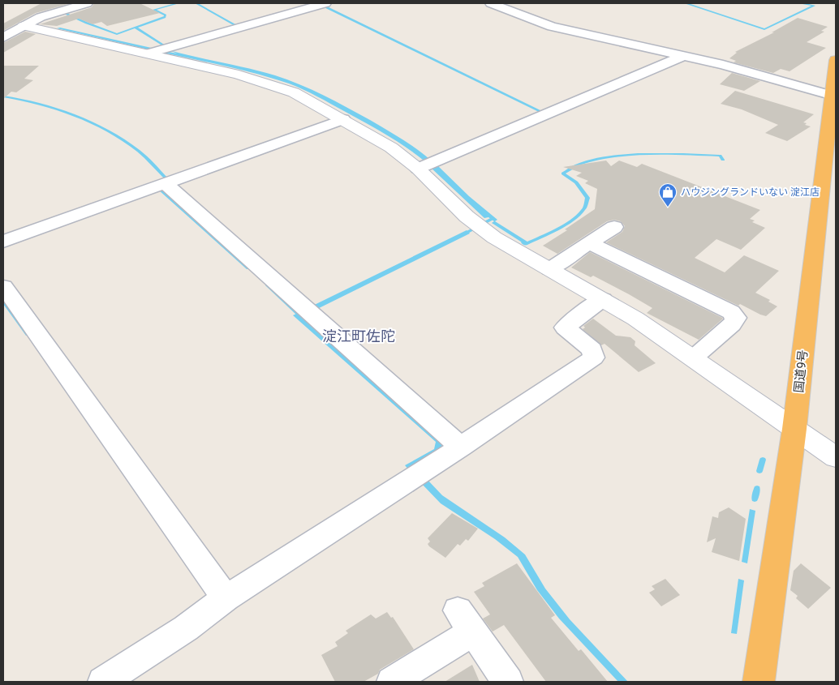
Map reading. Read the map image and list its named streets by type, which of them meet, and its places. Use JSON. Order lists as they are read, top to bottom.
{
  "streets": {
    "highway": ["国道9号"]
  },
  "districts": ["淀江町佐陀"],
  "places": {
    "shop": ["ハウジングランドいない 淀江店"]
  }
}
